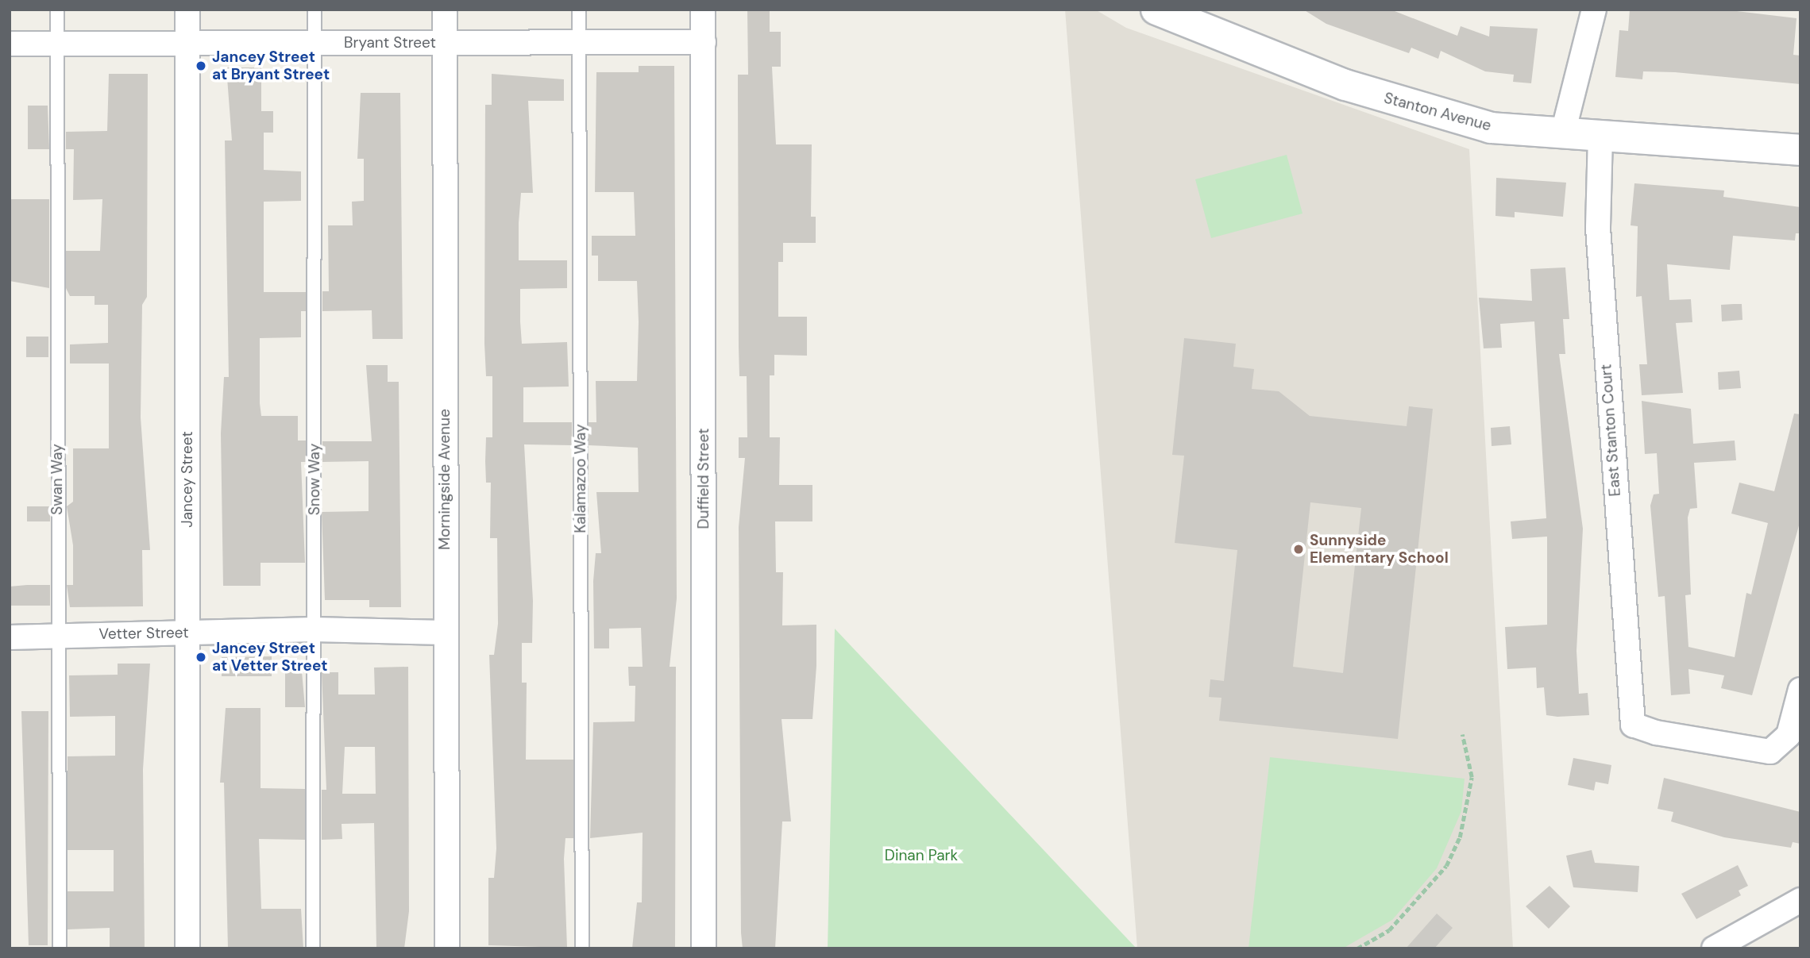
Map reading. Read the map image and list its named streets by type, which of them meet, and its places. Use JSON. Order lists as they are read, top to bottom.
{
  "streets": {
    "street": [
      "Bryant Street",
      "Stanton Avenue",
      "East Stanton Court",
      "Duffield Street",
      "Jancey Street",
      "Morningside Avenue",
      "Vetter Street"
    ],
    "lane": ["Kalamazoo Way", "Swan Way", "Snow Way"]
  },
  "crossings": [
    ["Bryant Street", "Kalamazoo Way"],
    ["Bryant Street", "Duffield Street"],
    ["Bryant Street", "Swan Way"],
    ["Bryant Street", "Jancey Street"],
    ["Bryant Street", "Snow Way"],
    ["Bryant Street", "Morningside Avenue"],
    ["Stanton Avenue", "East Stanton Court"],
    ["Swan Way", "Vetter Street"],
    ["Jancey Street", "Vetter Street"],
    ["Snow Way", "Vetter Street"],
    ["Morningside Avenue", "Vetter Street"]
  ],
  "parks": ["Dinan Park"],
  "places": ["Jancey Street at Bryant Street", "Sunnyside Elementary School", "Jancey Street at Vetter Street"]
}
